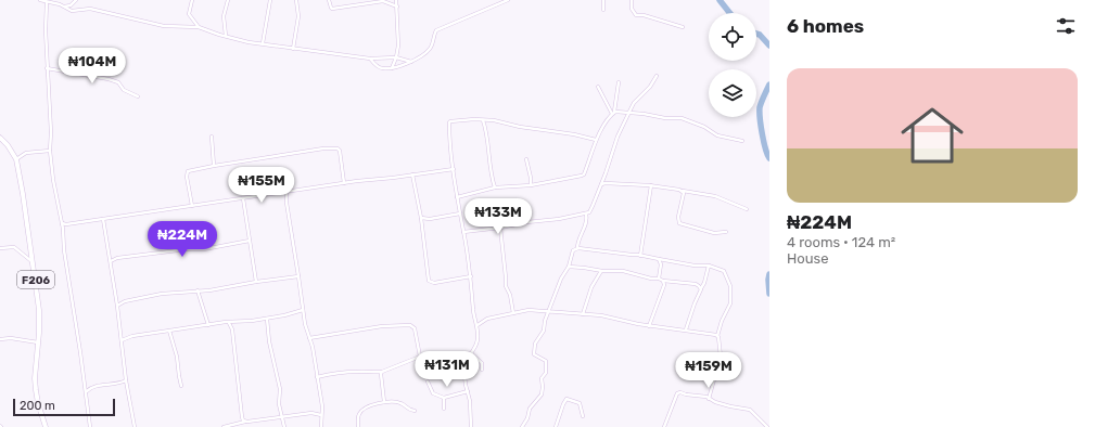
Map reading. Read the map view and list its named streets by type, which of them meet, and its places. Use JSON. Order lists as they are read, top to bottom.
{
  "streets": {
    "main road": ["F206"]
  },
  "scale_bar": "200 m",
  "page": {
    "heading": "6 homes",
    "price": [
      "₦104M",
      "₦155M",
      "₦133M",
      "₦224M",
      "₦131M",
      "₦159M"
    ],
    "list": [
      {
        "name": "₦224M",
        "note": "4 rooms · 124 m² · House"
      }
    ],
    "scale": "200 m"
  }
}
